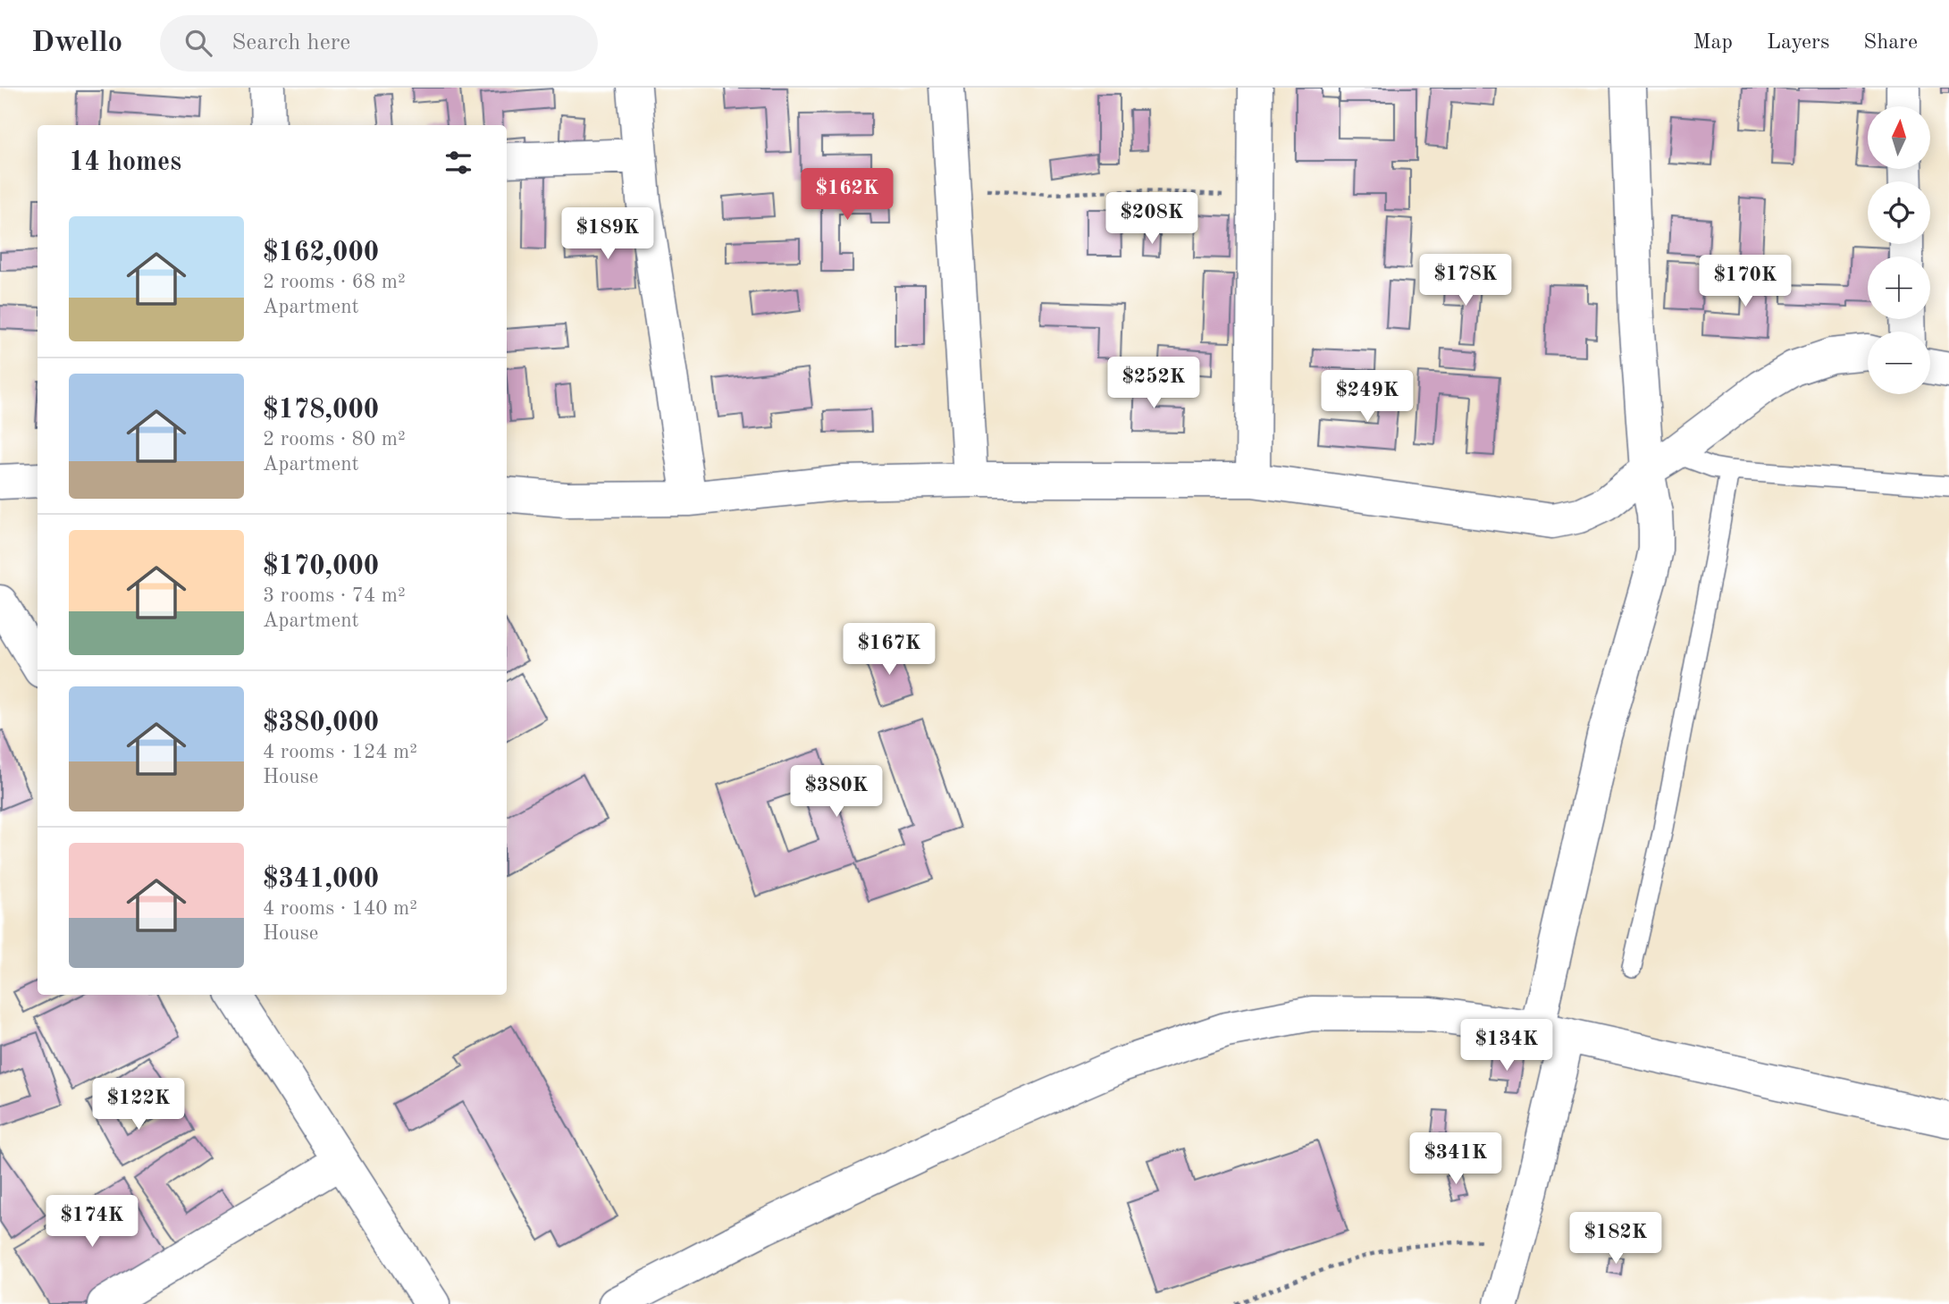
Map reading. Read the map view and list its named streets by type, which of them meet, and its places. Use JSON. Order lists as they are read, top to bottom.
{
  "north": "top",
  "page": {
    "header": "Dwello",
    "search": "Search here",
    "nav": ["Map", "Layers", "Share"],
    "map_buttons": ["+", "−"],
    "heading": "14 homes",
    "price": [
      "$162K",
      "$208K",
      "$189K",
      "$178K",
      "$170K",
      "$252K",
      "$249K",
      "$167K",
      "$380K",
      "$134K",
      "$122K",
      "$341K",
      "$174K",
      "$182K"
    ],
    "list": [
      {
        "name": "$162,000",
        "note": "2 rooms · 68 m² · Apartment"
      },
      {
        "name": "$178,000",
        "note": "2 rooms · 80 m² · Apartment"
      },
      {
        "name": "$170,000",
        "note": "3 rooms · 74 m² · Apartment"
      },
      {
        "name": "$380,000",
        "note": "4 rooms · 124 m² · House"
      },
      {
        "name": "$341,000",
        "note": "4 rooms · 140 m² · House"
      }
    ]
  }
}
